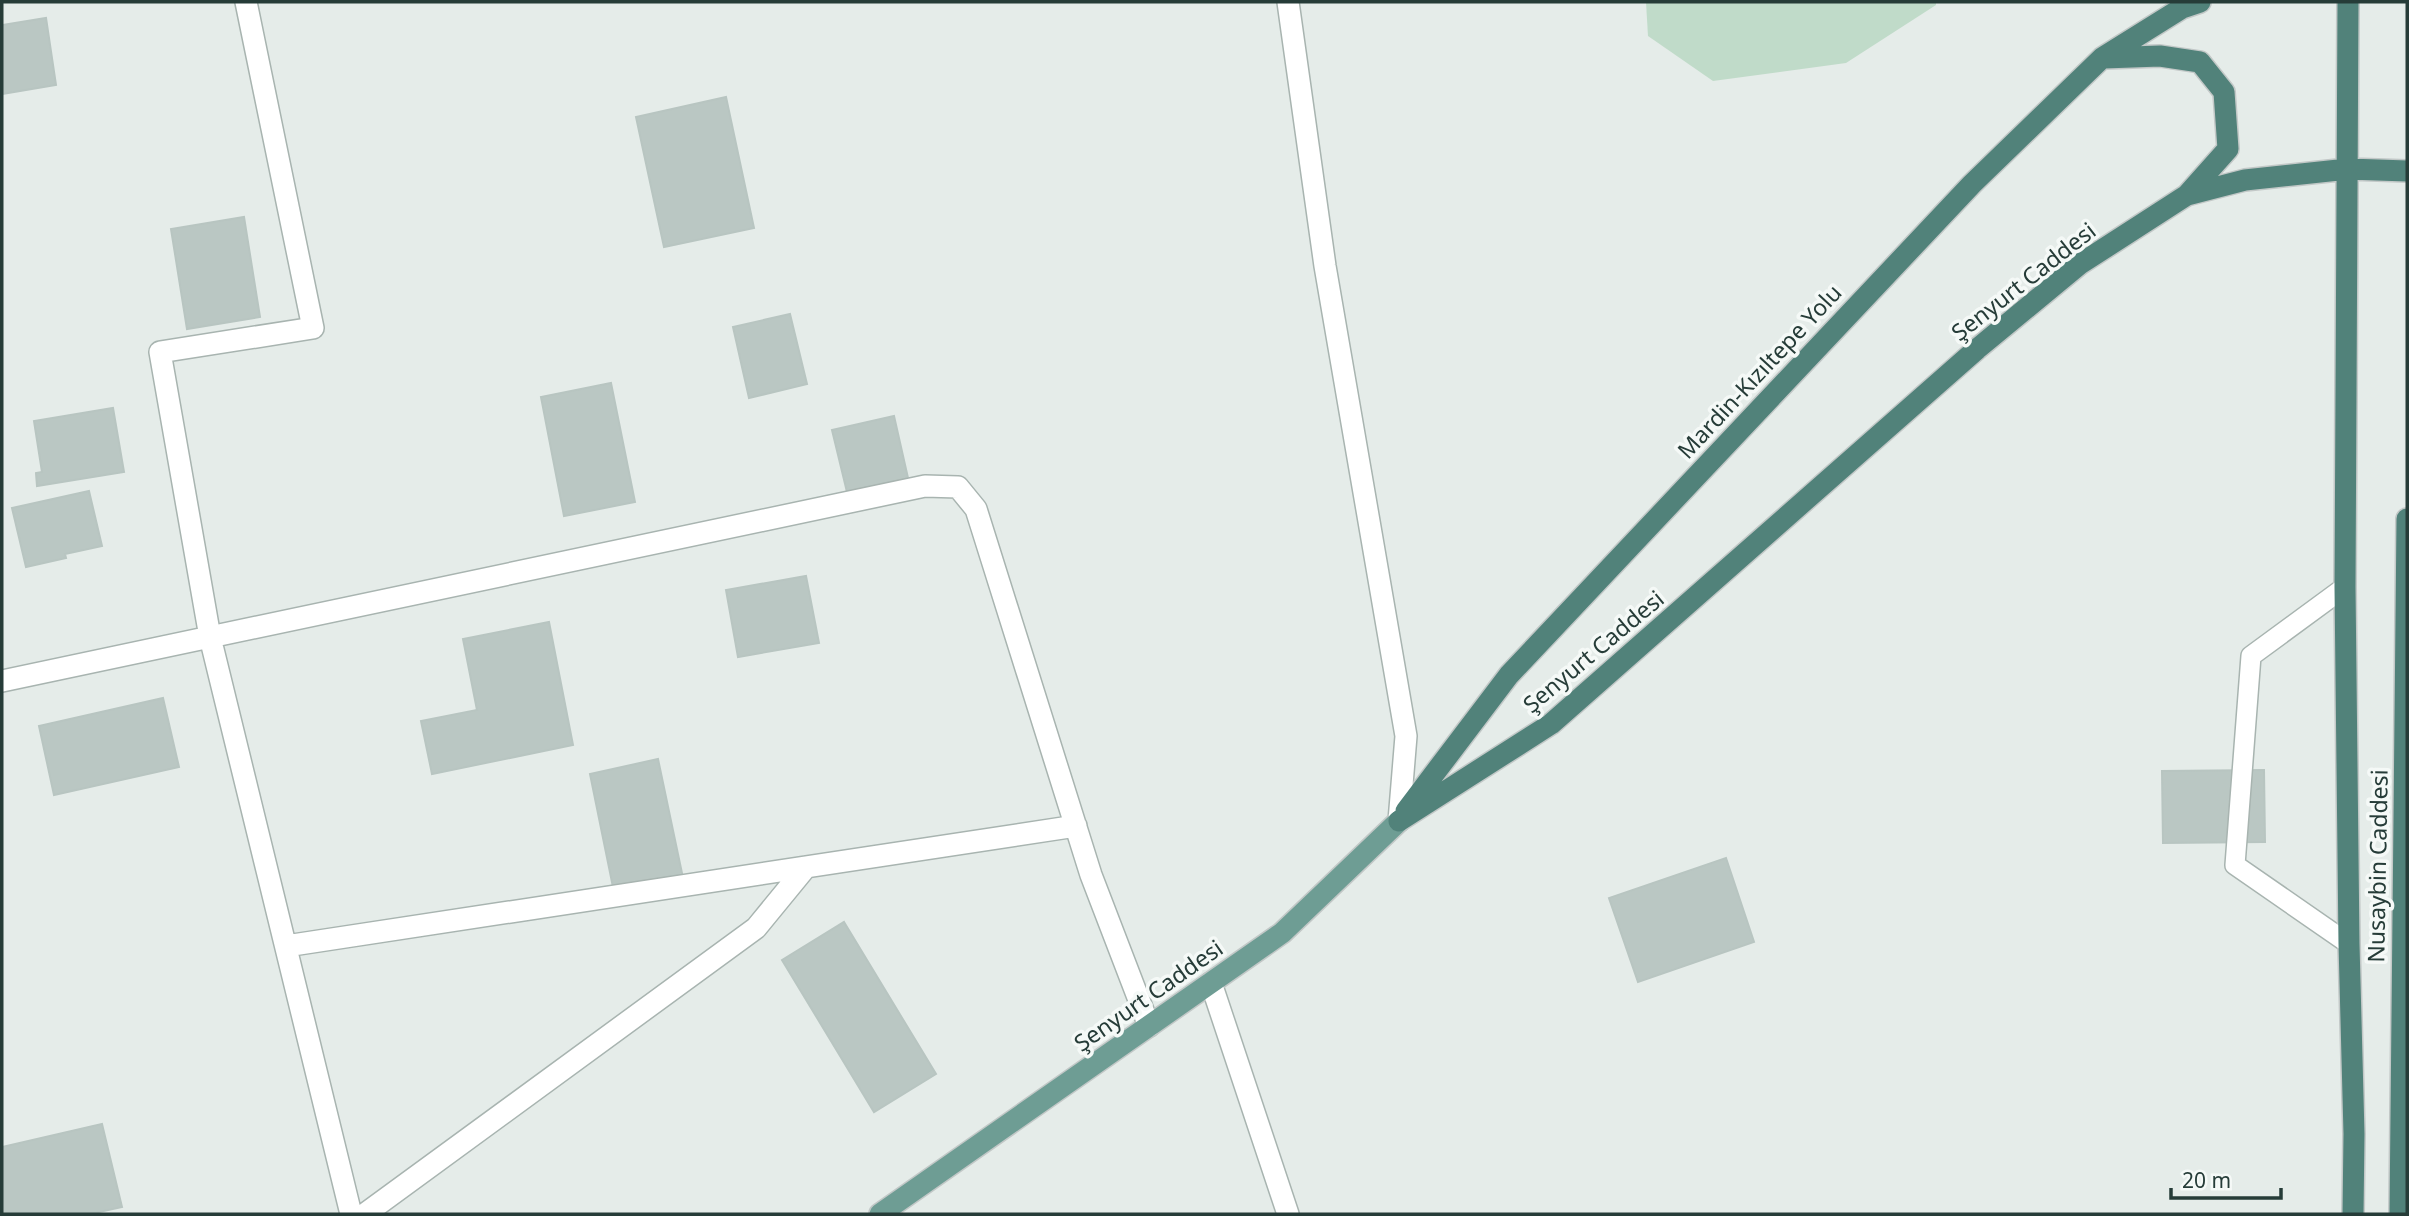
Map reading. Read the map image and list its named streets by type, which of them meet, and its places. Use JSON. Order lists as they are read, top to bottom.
{
  "streets": {
    "highway": ["Şenyurt Caddesi", "Mardin-Kızıltepe Yolu", "Nusaybin Caddesi"]
  },
  "crossings": [
    ["Şenyurt Caddesi", "Mardin-Kızıltepe Yolu"]
  ],
  "scale_bar": "20 m"
}
